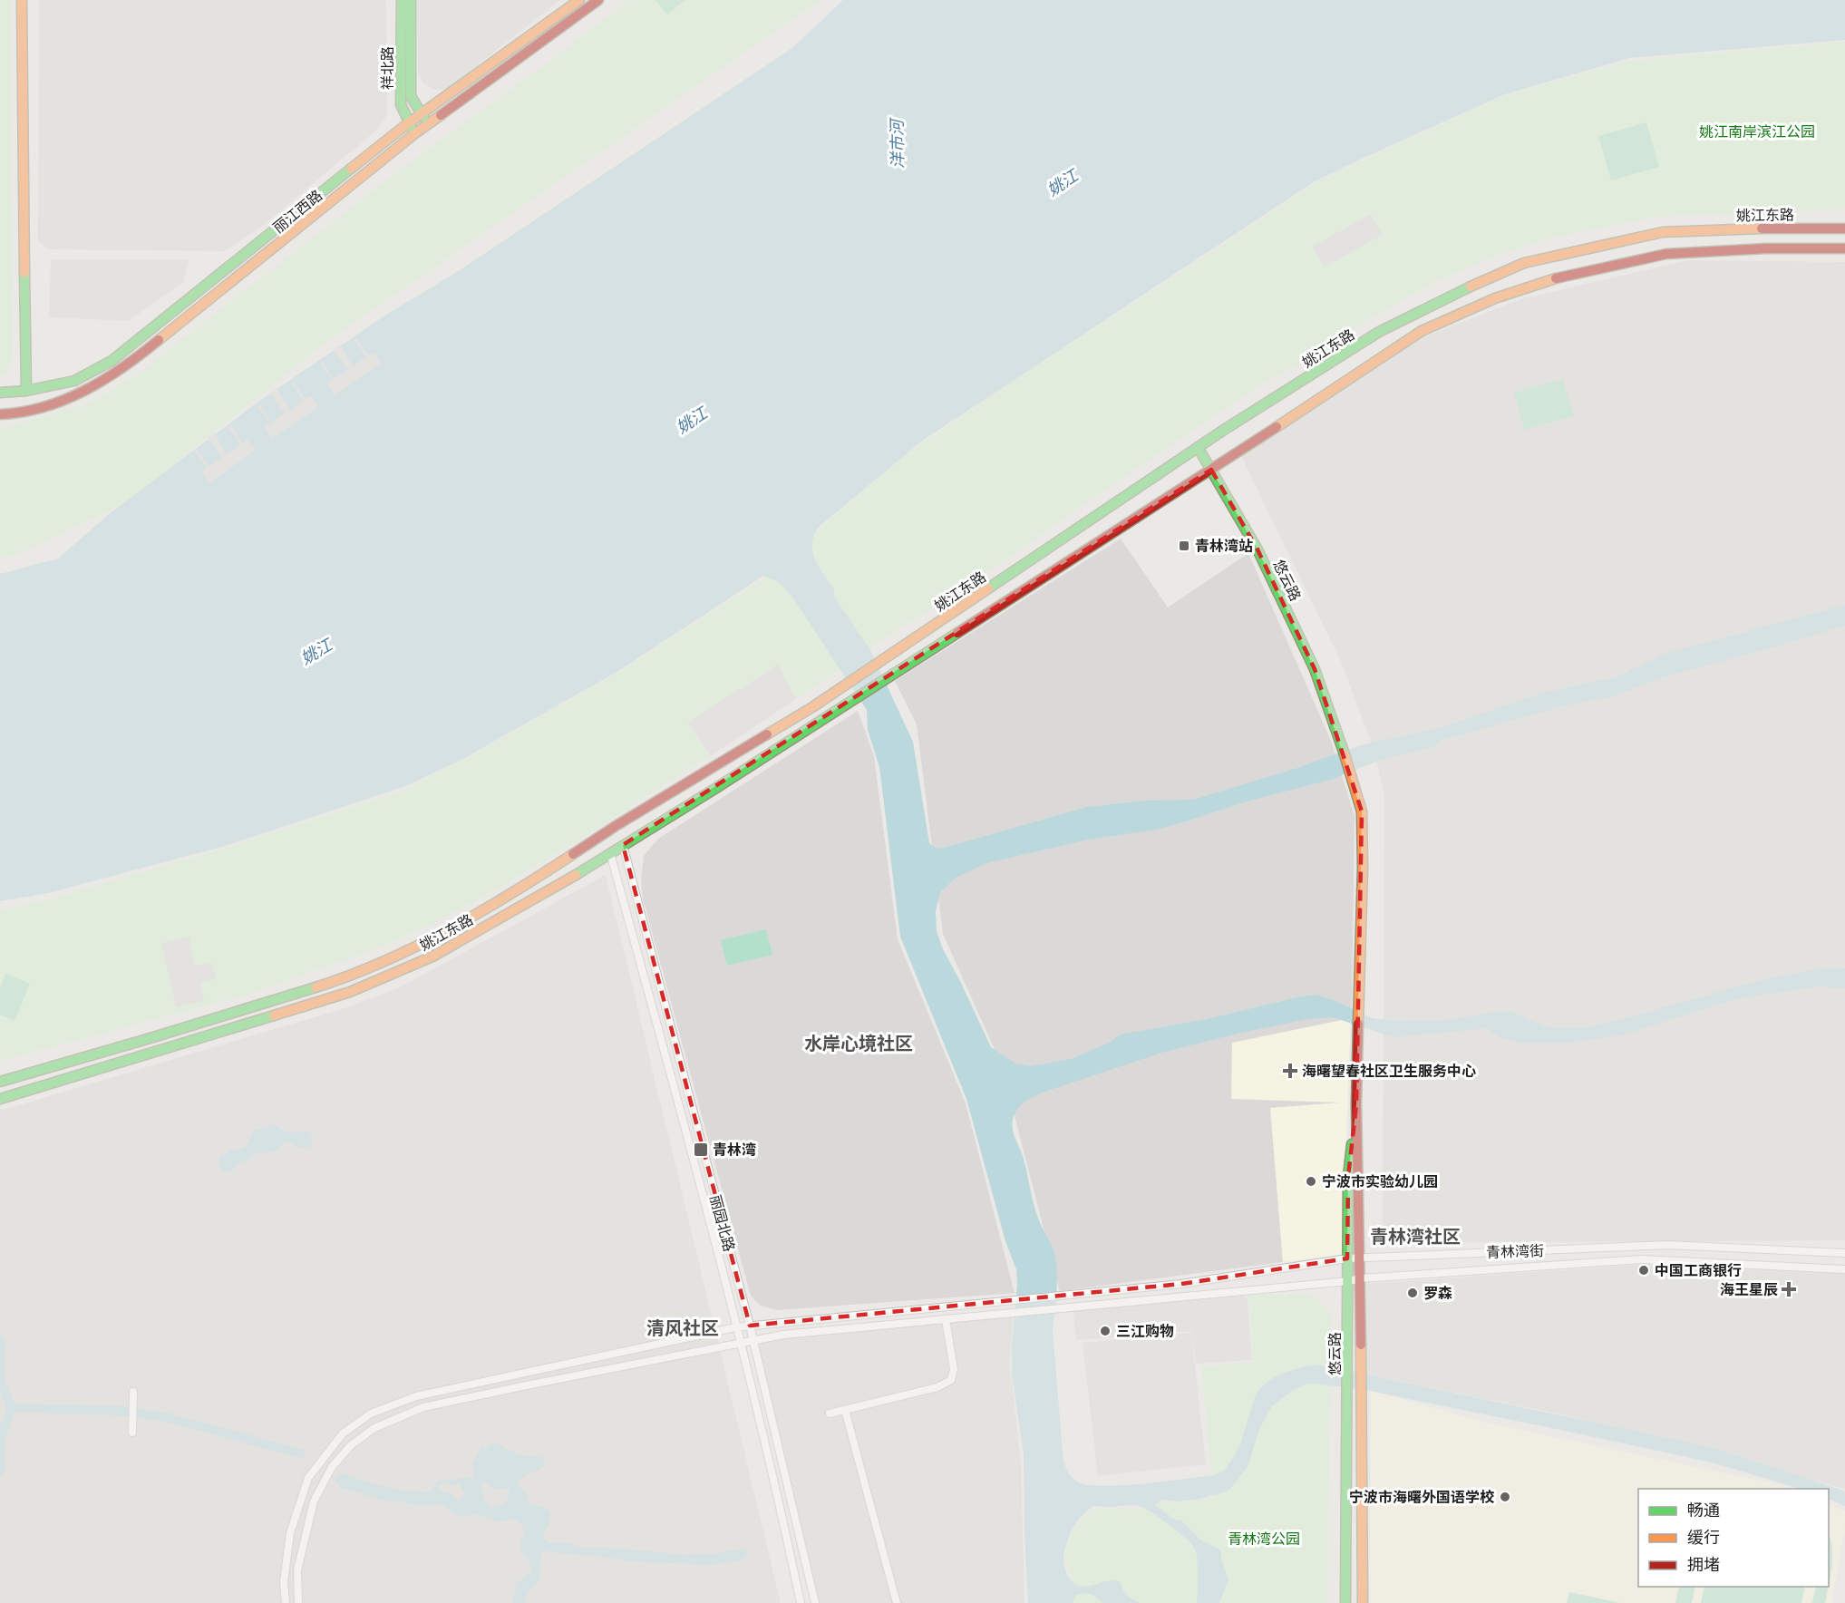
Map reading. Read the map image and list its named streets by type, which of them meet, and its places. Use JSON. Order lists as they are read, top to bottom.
{
  "streets": {
    "main road": [
      "祥北路",
      "丽江西路",
      "姚江东路",
      "悠云路"
    ],
    "street": ["丽园北路", "青林湾街"]
  },
  "crossings": [
    ["祥北路", "丽江西路"],
    ["姚江东路", "悠云路"],
    ["姚江东路", "丽园北路"],
    ["悠云路", "青林湾街"],
    ["丽园北路", "青林湾街"]
  ],
  "districts": ["水岸心境社区", "青林湾社区", "清风社区"],
  "water": ["洋市河", "姚江"],
  "parks": ["姚江南岸滨江公园", "青林湾公园"],
  "places": {
    "transit": ["青林湾站", "青林湾"],
    "health": ["海曙望春社区卫生服务中心", "海王星辰"],
    "other": [
      "宁波市实验幼儿园",
      "中国工商银行",
      "罗森",
      "三江购物",
      "宁波市海曙外国语学校"
    ]
  },
  "legend": ["畅通", "缓行", "拥堵"]
}
